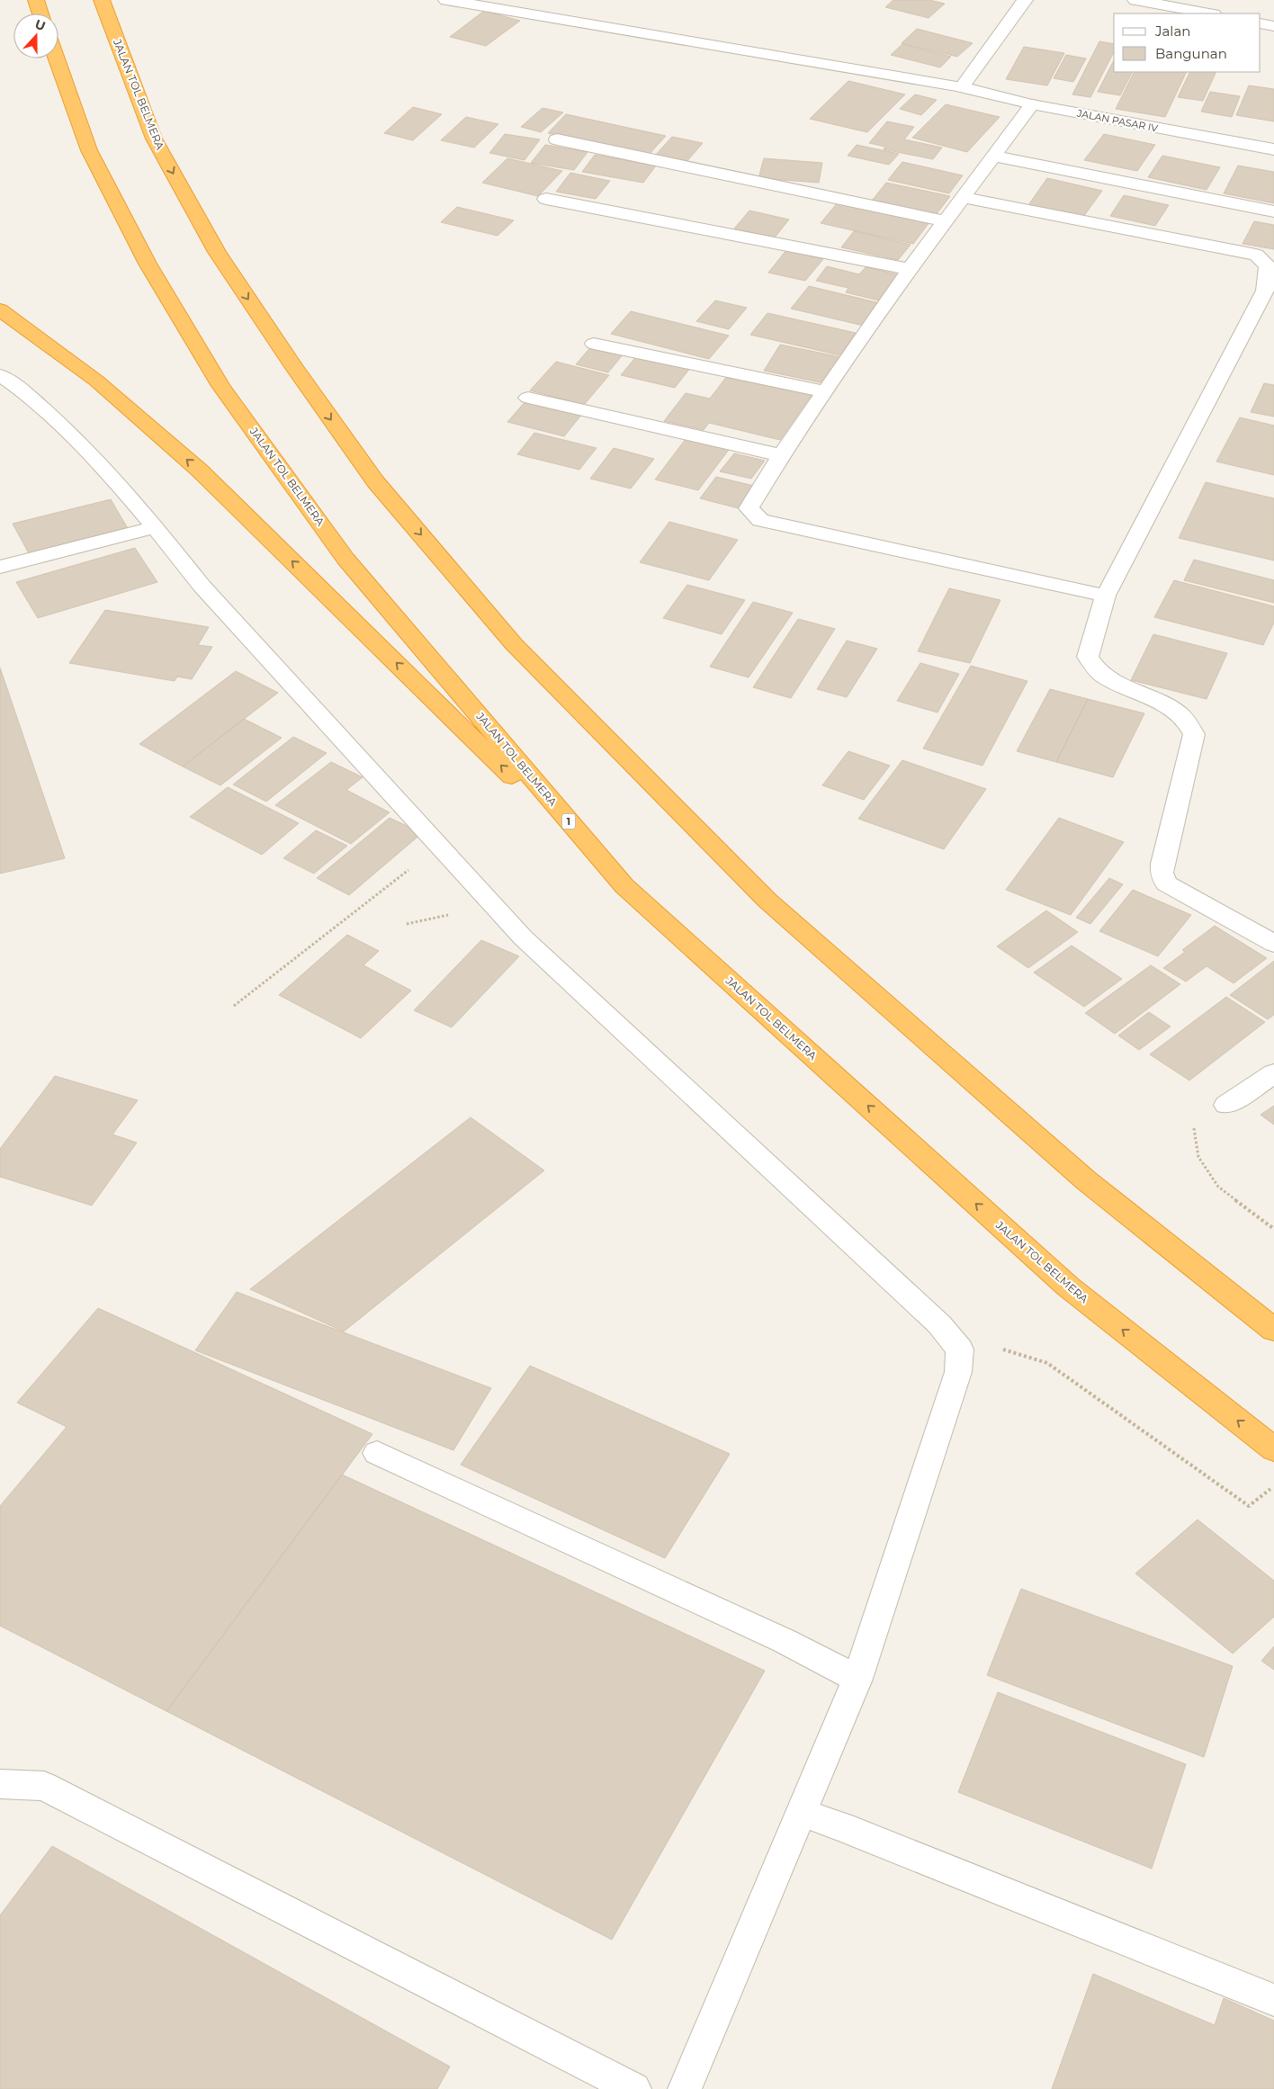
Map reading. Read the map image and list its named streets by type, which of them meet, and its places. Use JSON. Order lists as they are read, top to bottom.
{
  "streets": {
    "highway": ["JALAN TOL BELMERA", "1"],
    "street": ["JALAN PASAR IV"]
  },
  "legend": ["Jalan", "Bangunan"],
  "north": "top"
}
